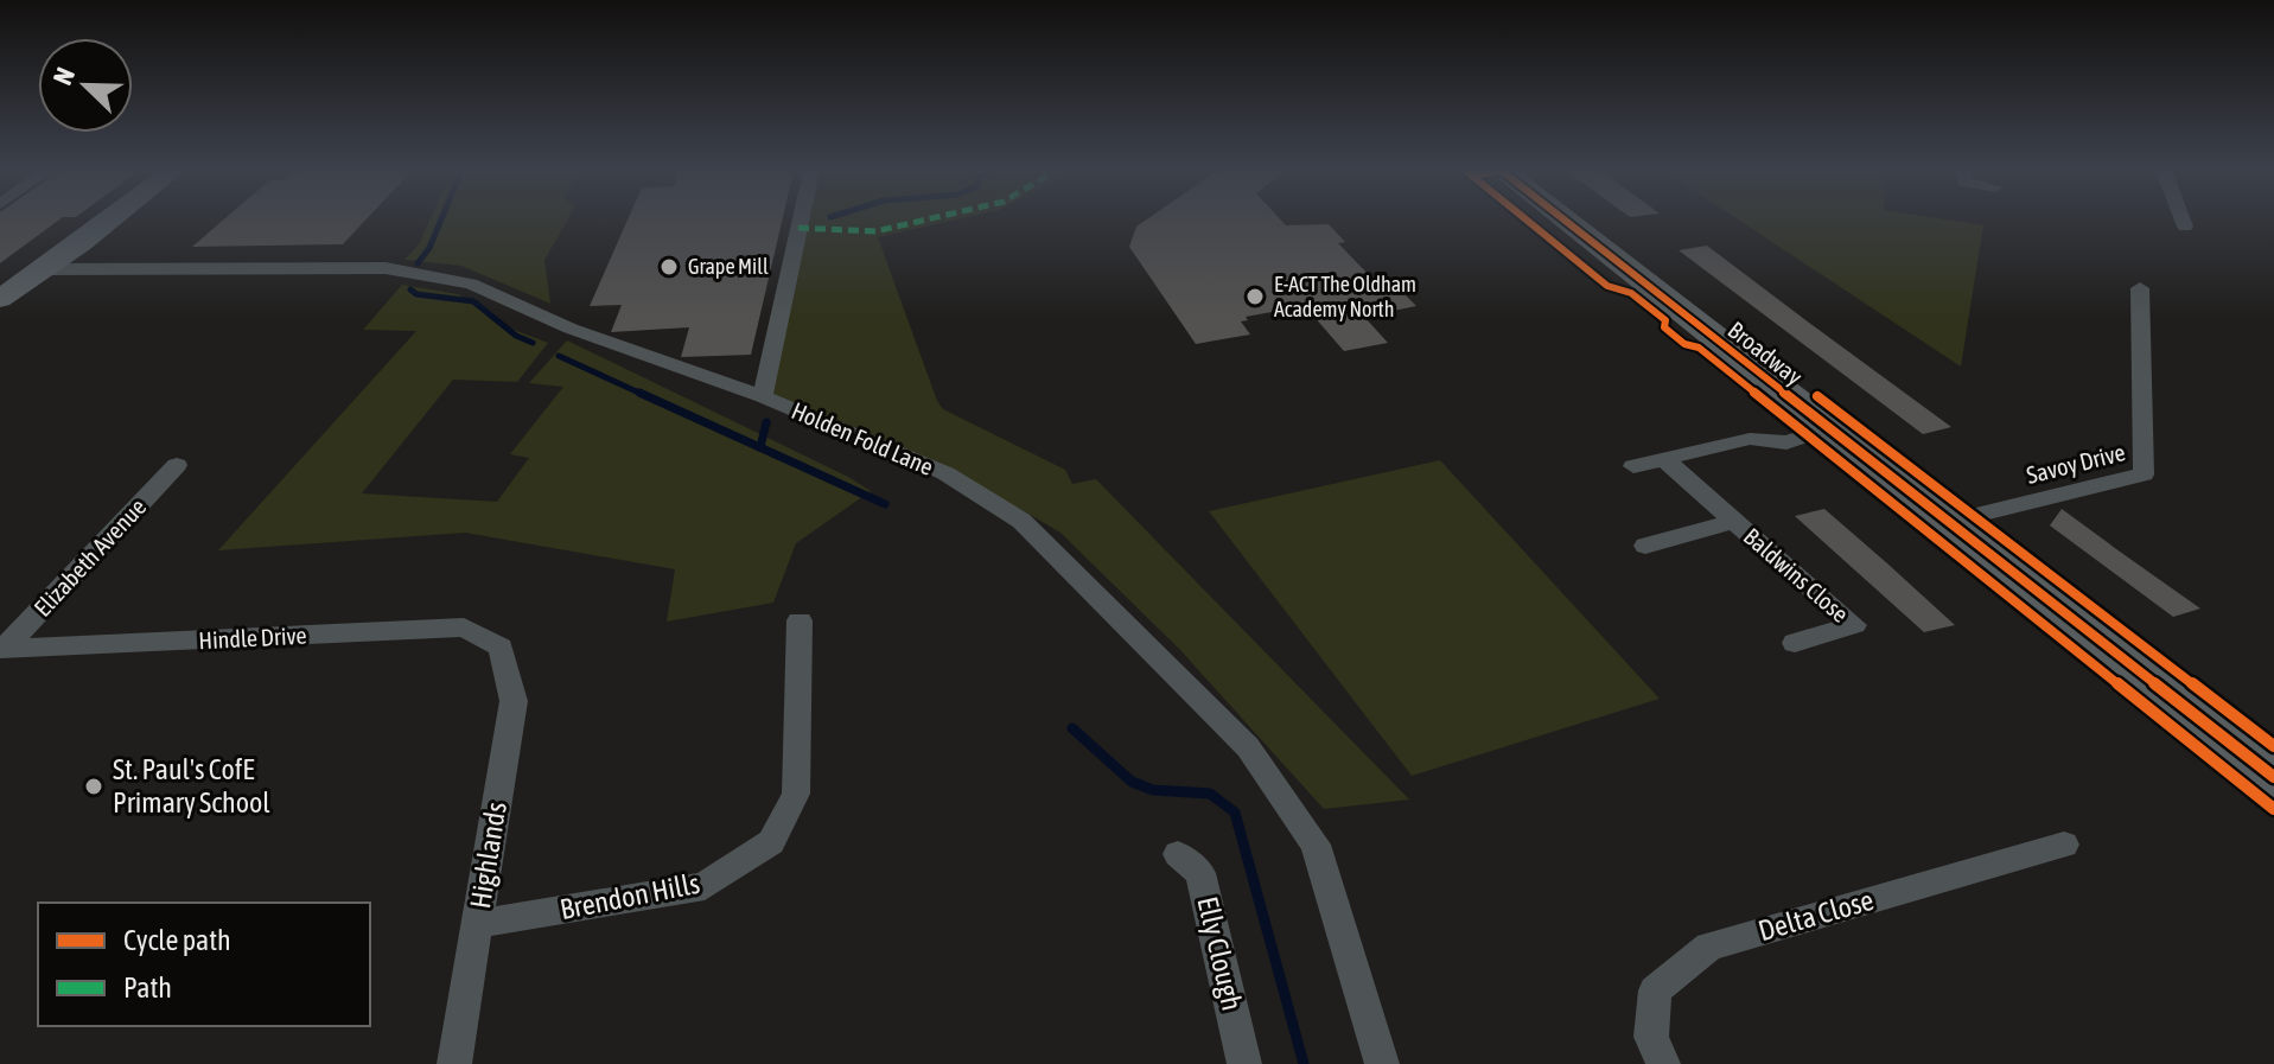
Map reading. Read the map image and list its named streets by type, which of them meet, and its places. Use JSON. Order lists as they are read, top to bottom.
{
  "streets": {
    "main road": ["Broadway"],
    "street": [
      "Holden Fold Lane",
      "Savoy Drive",
      "Elizabeth Avenue",
      "Baldwins Close",
      "Hindle Drive",
      "Highlands",
      "Brendon Hills",
      "Delta Close",
      "Elly Clough"
    ]
  },
  "crossings": [
    ["Broadway", "Savoy Drive"],
    ["Elizabeth Avenue", "Hindle Drive"],
    ["Hindle Drive", "Highlands"],
    ["Highlands", "Brendon Hills"]
  ],
  "places": ["Grape Mill", "E-ACT The Oldham Academy North", "St. Paul's CofE Primary School"],
  "legend": ["Cycle path", "Path"],
  "north": "top left"
}
